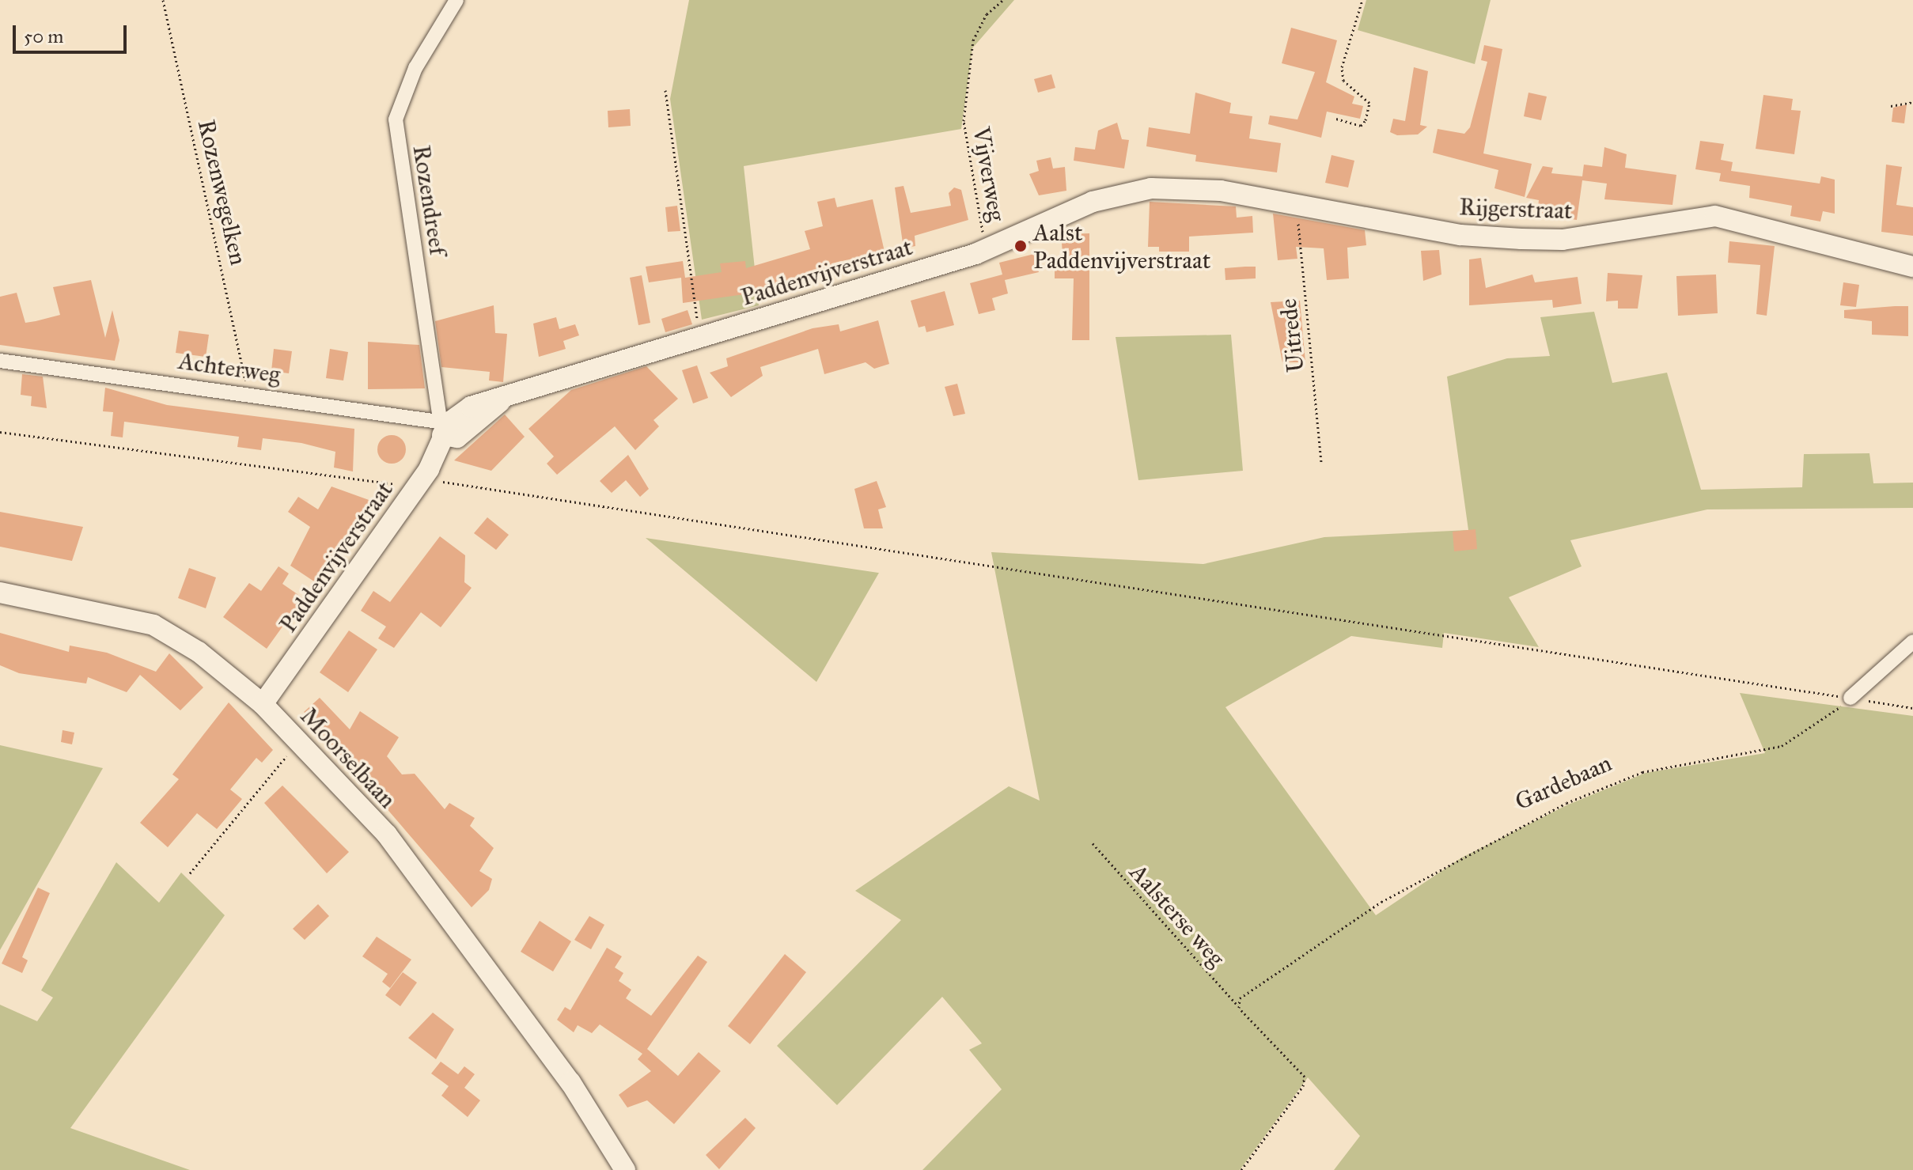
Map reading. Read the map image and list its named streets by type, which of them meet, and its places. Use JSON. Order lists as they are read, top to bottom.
{
  "streets": {
    "street": [
      "Rozendreef",
      "Rijgerstraat",
      "Paddenvijverstraat",
      "Achterweg",
      "Moorselbaan"
    ],
    "path": [
      "Vijverweg",
      "Rozenwegelken",
      "Uitrede",
      "Gardebaan",
      "Aalsterse weg"
    ]
  },
  "crossings": [
    ["Vijverweg", "Paddenvijverstraat"],
    ["Rozenwegelken", "Achterweg"],
    ["Rozendreef", "Paddenvijverstraat"],
    ["Rozendreef", "Achterweg"],
    ["Rijgerstraat", "Paddenvijverstraat"],
    ["Rijgerstraat", "Uitrede"],
    ["Paddenvijverstraat", "Achterweg"],
    ["Paddenvijverstraat", "Moorselbaan"],
    ["Gardebaan", "Aalsterse weg"]
  ],
  "places": ["Aalst Paddenvijverstraat"],
  "scale_bar": "50 m"
}
